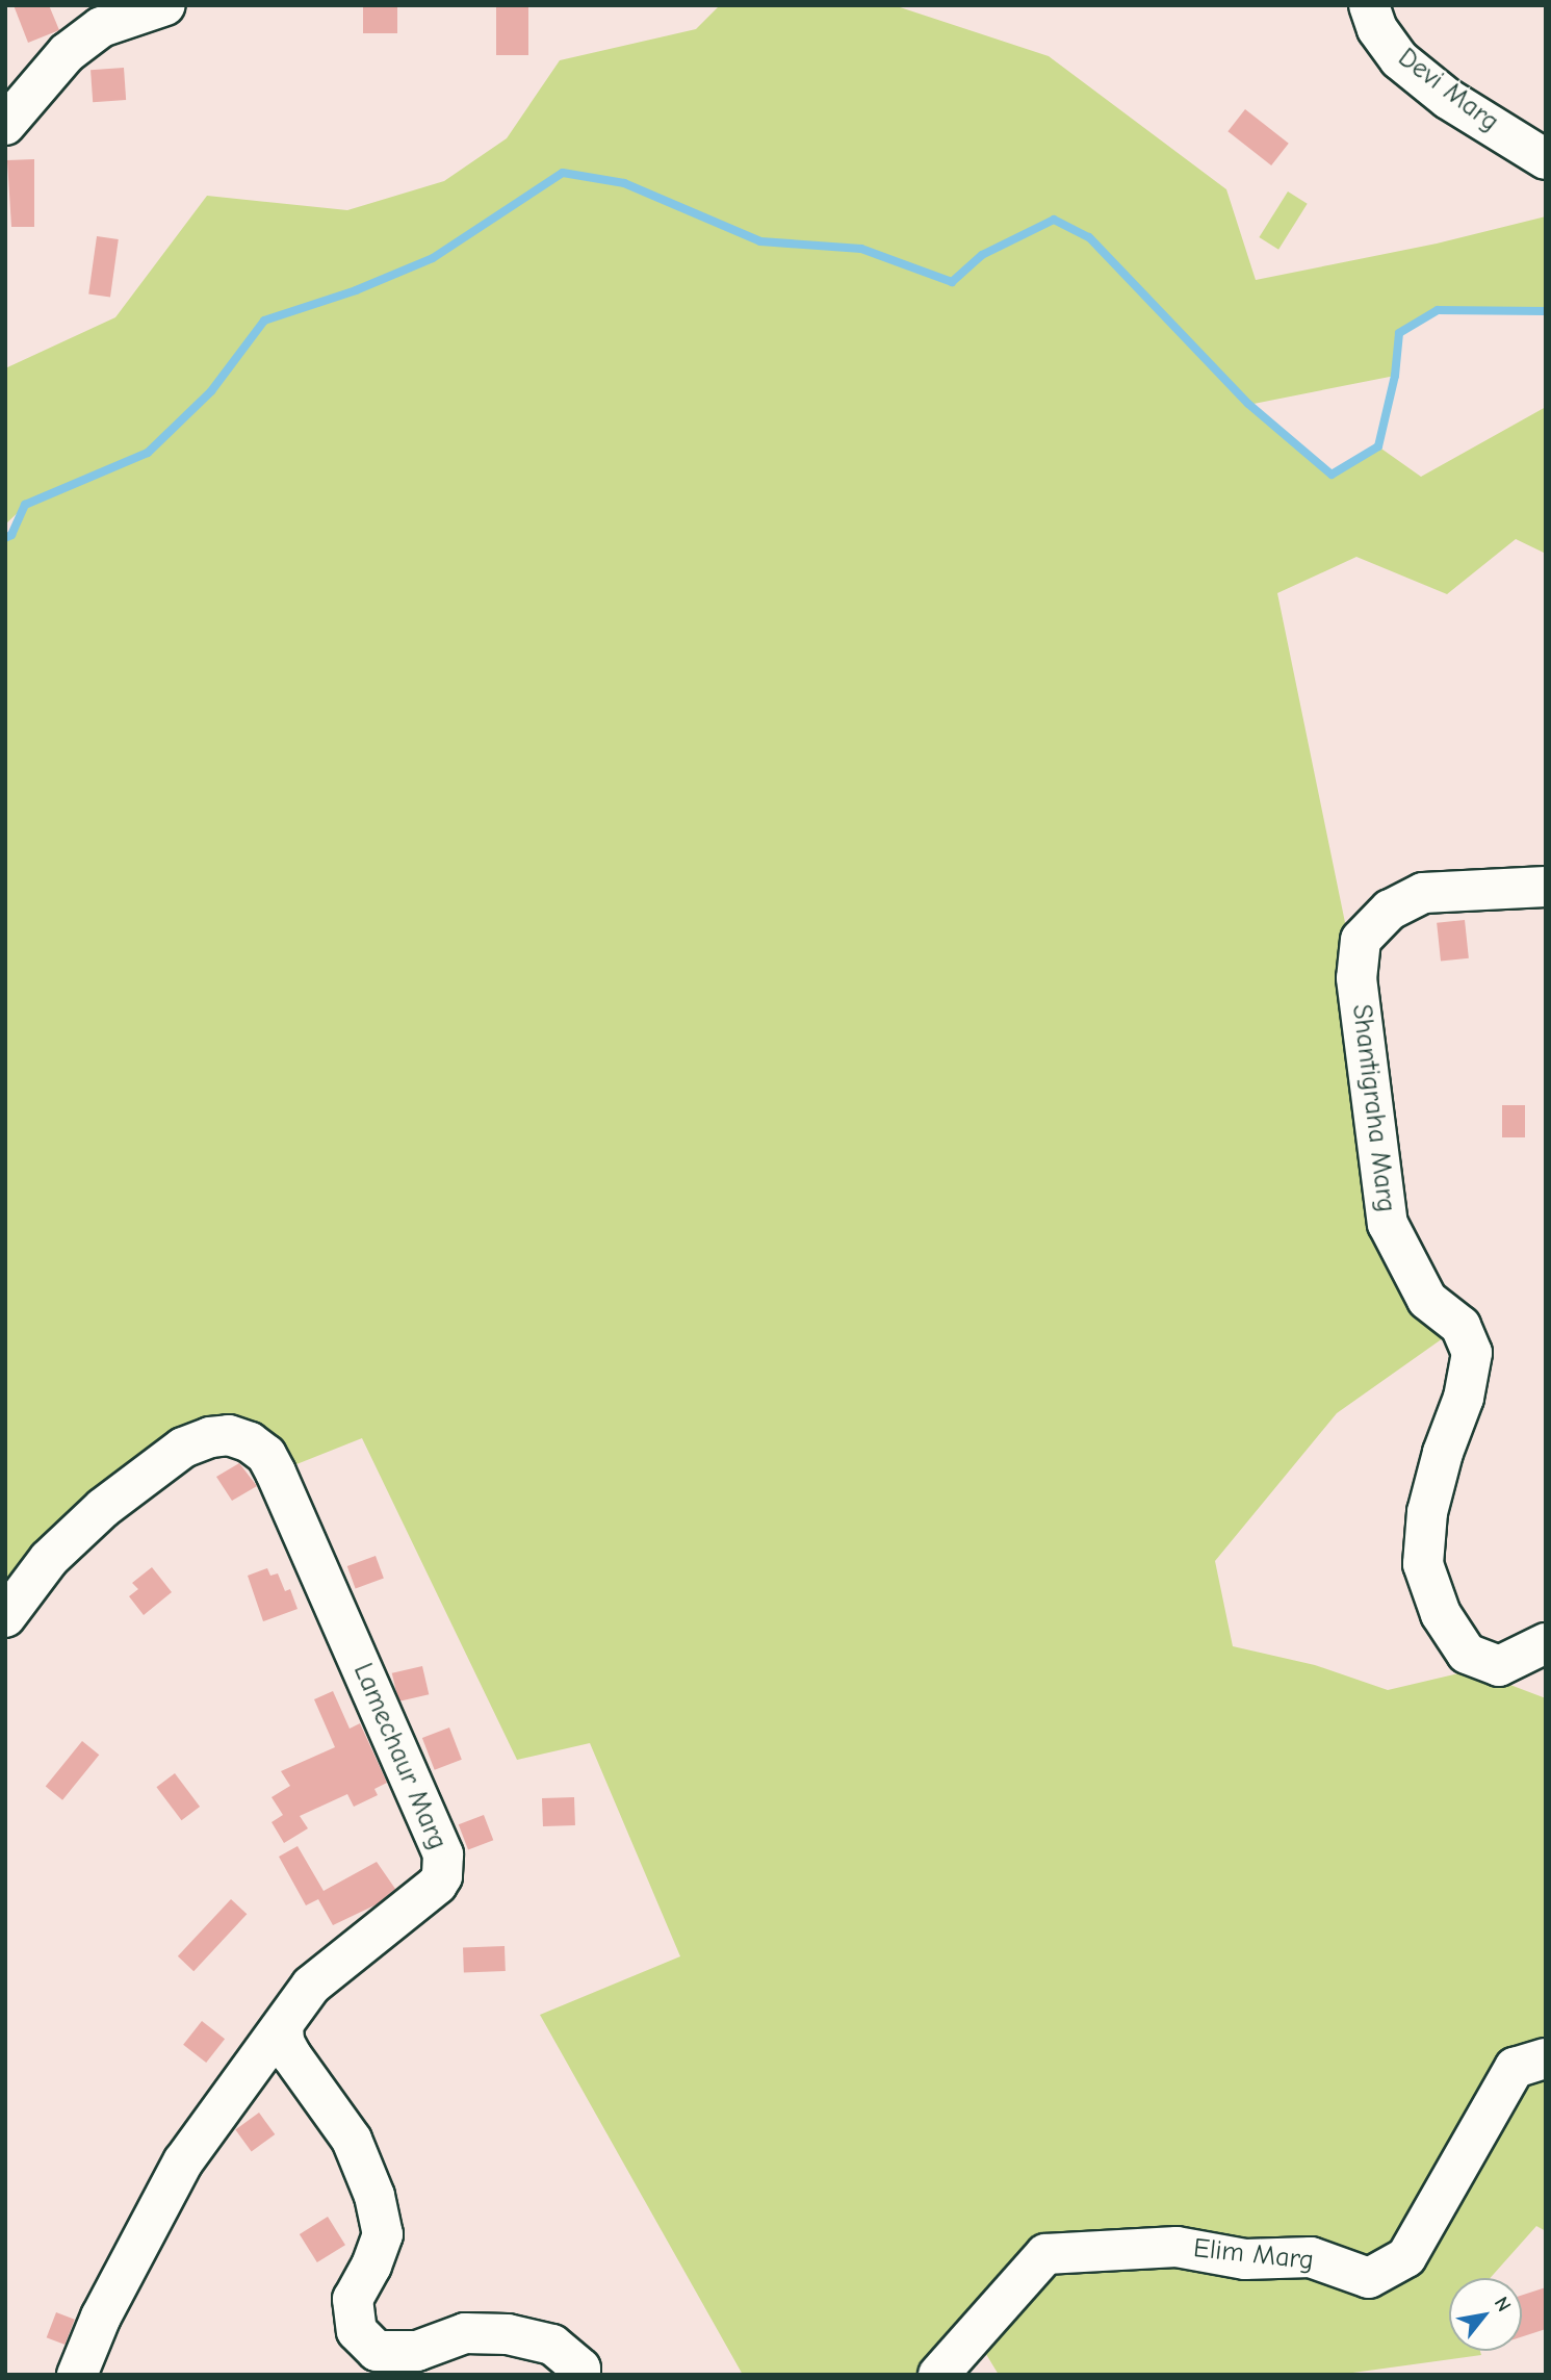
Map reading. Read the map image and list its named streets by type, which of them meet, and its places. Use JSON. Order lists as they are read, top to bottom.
{
  "streets": {
    "street": [
      "Devi Marg",
      "Shantigraha Marg",
      "Lamechaur Marg",
      "Elim Marg"
    ]
  },
  "north": "top right"
}
